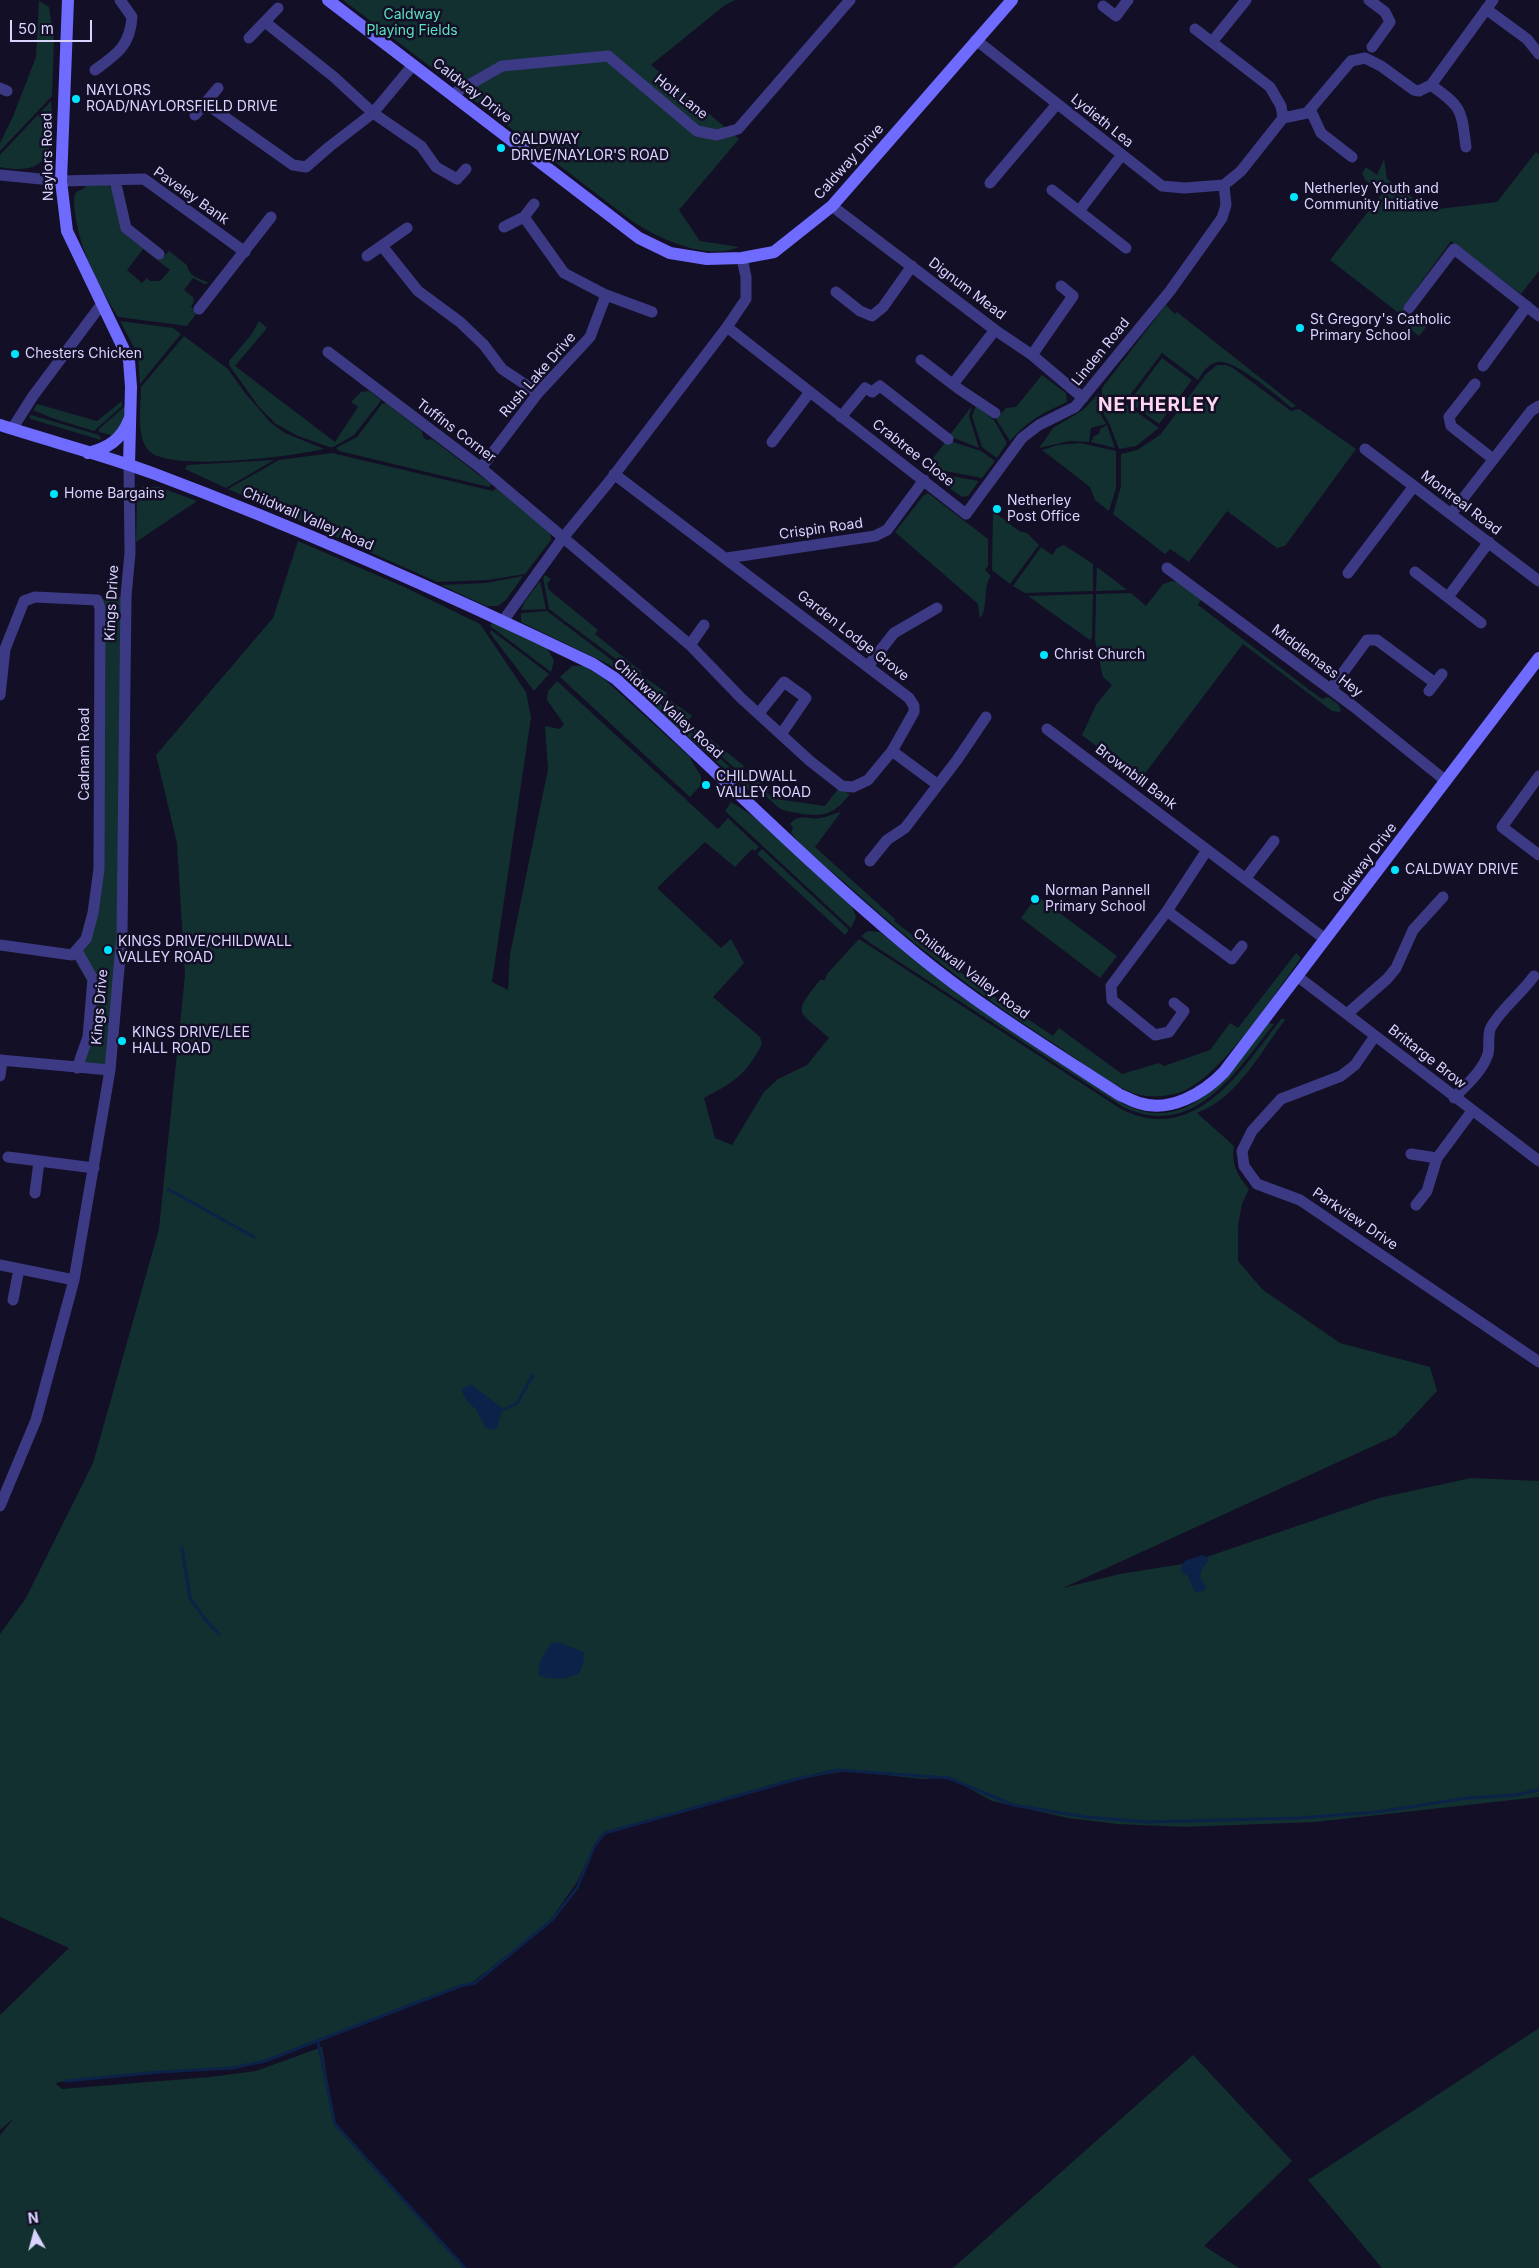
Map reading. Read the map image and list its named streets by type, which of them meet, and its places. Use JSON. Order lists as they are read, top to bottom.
{
  "streets": {
    "main road": ["Caldway Drive", "Naylors Road", "Childwall Valley Road"],
    "street": [
      "Holt Lane",
      "Lydieth Lea",
      "Paveley Bank",
      "Dignum Mead",
      "Linden Road",
      "Rush Lake Drive",
      "Tuffins Corner",
      "Crabtree Close",
      "Montreal Road",
      "Crispin Road",
      "Kings Drive",
      "Garden Lodge Grove",
      "Middlemass Hey",
      "Cadnam Road",
      "Brownbill Bank",
      "Brittarge Brow",
      "Parkview Drive"
    ]
  },
  "crossings": [
    ["Caldway Drive", "Holt Lane"],
    ["Caldway Drive", "Lydieth Lea"],
    ["Caldway Drive", "Dignum Mead"],
    ["Caldway Drive", "Childwall Valley Road"],
    ["Caldway Drive", "Middlemass Hey"],
    ["Caldway Drive", "Brownbill Bank"],
    ["Caldway Drive", "Brittarge Brow"],
    ["Lydieth Lea", "Linden Road"],
    ["Naylors Road", "Paveley Bank"],
    ["Naylors Road", "Childwall Valley Road"],
    ["Naylors Road", "Kings Drive"],
    ["Dignum Mead", "Linden Road"],
    ["Linden Road", "Crabtree Close"],
    ["Rush Lake Drive", "Tuffins Corner"],
    ["Tuffins Corner", "Garden Lodge Grove"],
    ["Crabtree Close", "Crispin Road"],
    ["Childwall Valley Road", "Kings Drive"],
    ["Crispin Road", "Garden Lodge Grove"],
    ["Brittarge Brow", "Parkview Drive"]
  ],
  "districts": ["NETHERLEY"],
  "parks": ["Caldway Playing Fields"],
  "places": [
    "NAYLORS ROAD/NAYLORSFIELD DRIVE",
    "CALDWAY DRIVE/NAYLOR'S ROAD",
    "Netherley Youth and Community Initiative",
    "St Gregory's Catholic Primary School",
    "Chesters Chicken",
    "Home Bargains",
    "Netherley Post Office",
    "Christ Church",
    "CHILDWALL VALLEY ROAD",
    "CALDWAY DRIVE",
    "Norman Pannell Primary School",
    "KINGS DRIVE/CHILDWALL VALLEY ROAD",
    "KINGS DRIVE/LEE HALL ROAD"
  ],
  "scale_bar": "50 m",
  "north": "top"
}
